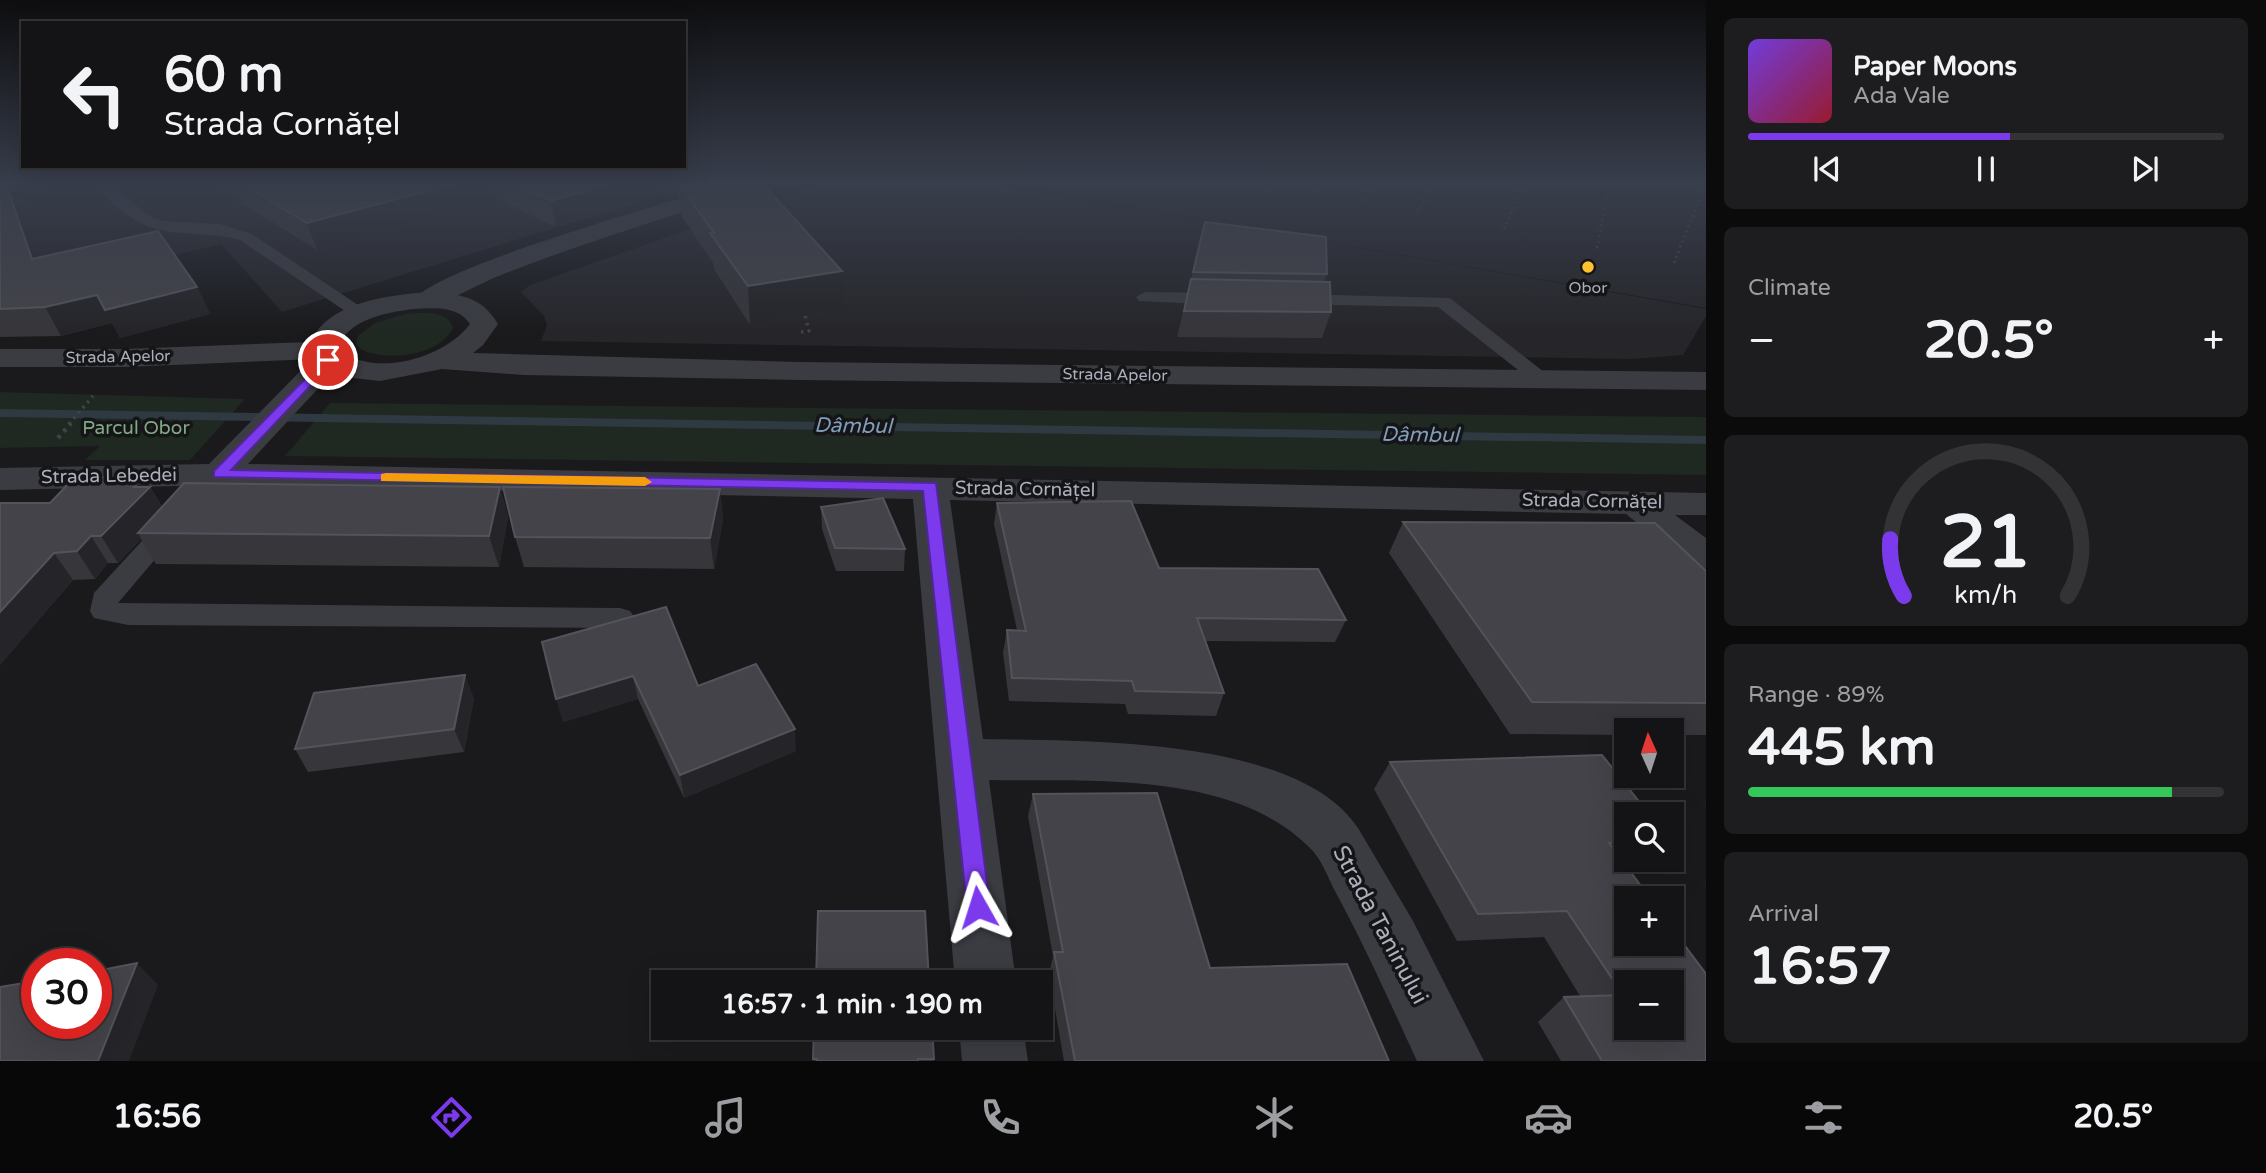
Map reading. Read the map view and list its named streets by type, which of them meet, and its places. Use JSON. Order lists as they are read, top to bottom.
{
  "streets": {
    "street": [
      "Strada Apelor",
      "Strada Lebedei",
      "Strada Cornățel",
      "Strada Taninului"
    ]
  },
  "crossings": [
    ["Strada Lebedei", "Strada Cornățel"]
  ],
  "water": ["Dâmbul"],
  "parks": ["Parcul Obor"],
  "places": ["Obor"],
  "north": "top",
  "page": {
    "turn": ["60 m", "Strada Cornățel"],
    "song": ["Paper Moons", "Ada Vale"],
    "tile": [
      "Climate",
      ["Range · 89%", "445 km"],
      ["Arrival", "16:57"]
    ],
    "heat": ["−", "20.5°", "+"],
    "map_buttons": ["+", "−"],
    "limit": "30",
    "trip": "16:57 · 1 min · 190 m",
    "tabs": ["16:56", "20.5°"],
    "gauge": ["21", "km/h"]
  }
}
